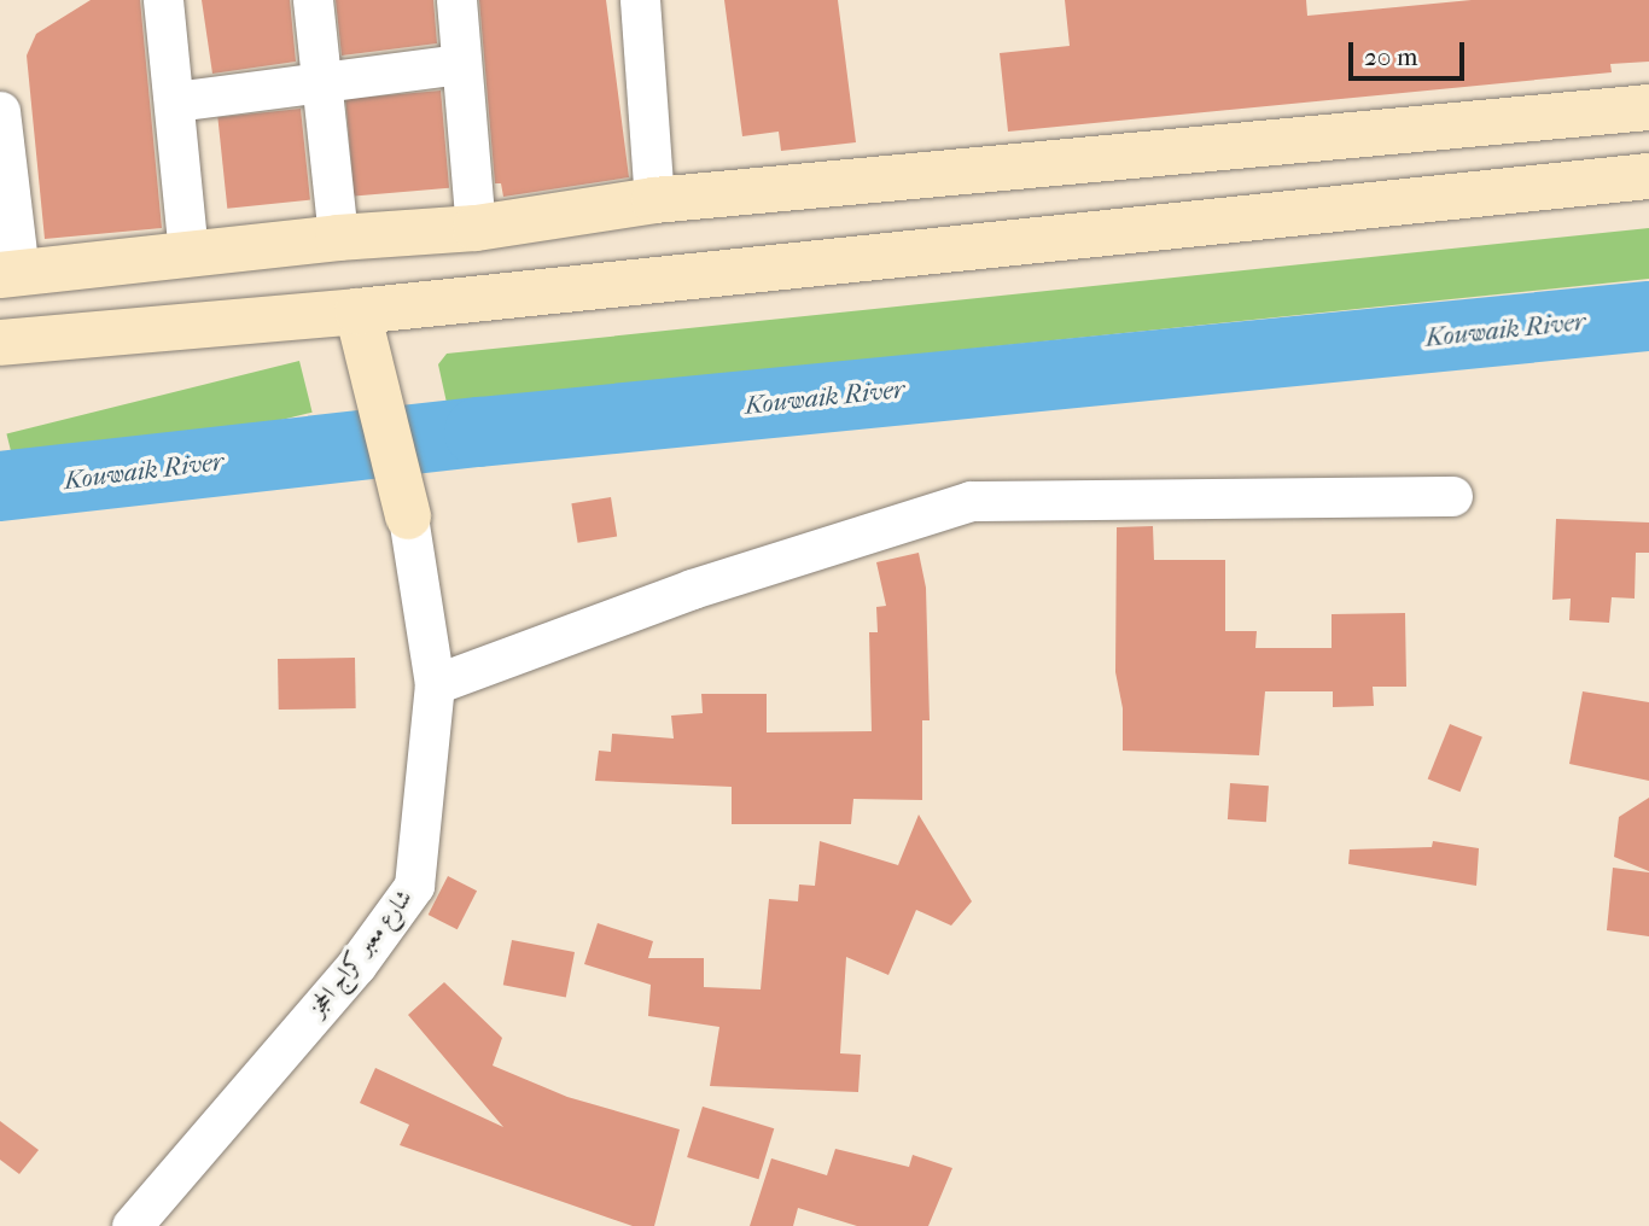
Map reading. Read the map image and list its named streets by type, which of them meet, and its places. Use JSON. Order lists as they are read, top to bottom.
{
  "streets": {
    "street": ["شارع معبر كراج الحجز"]
  },
  "water": ["Kouwaik River"],
  "scale_bar": "20 m"
}
